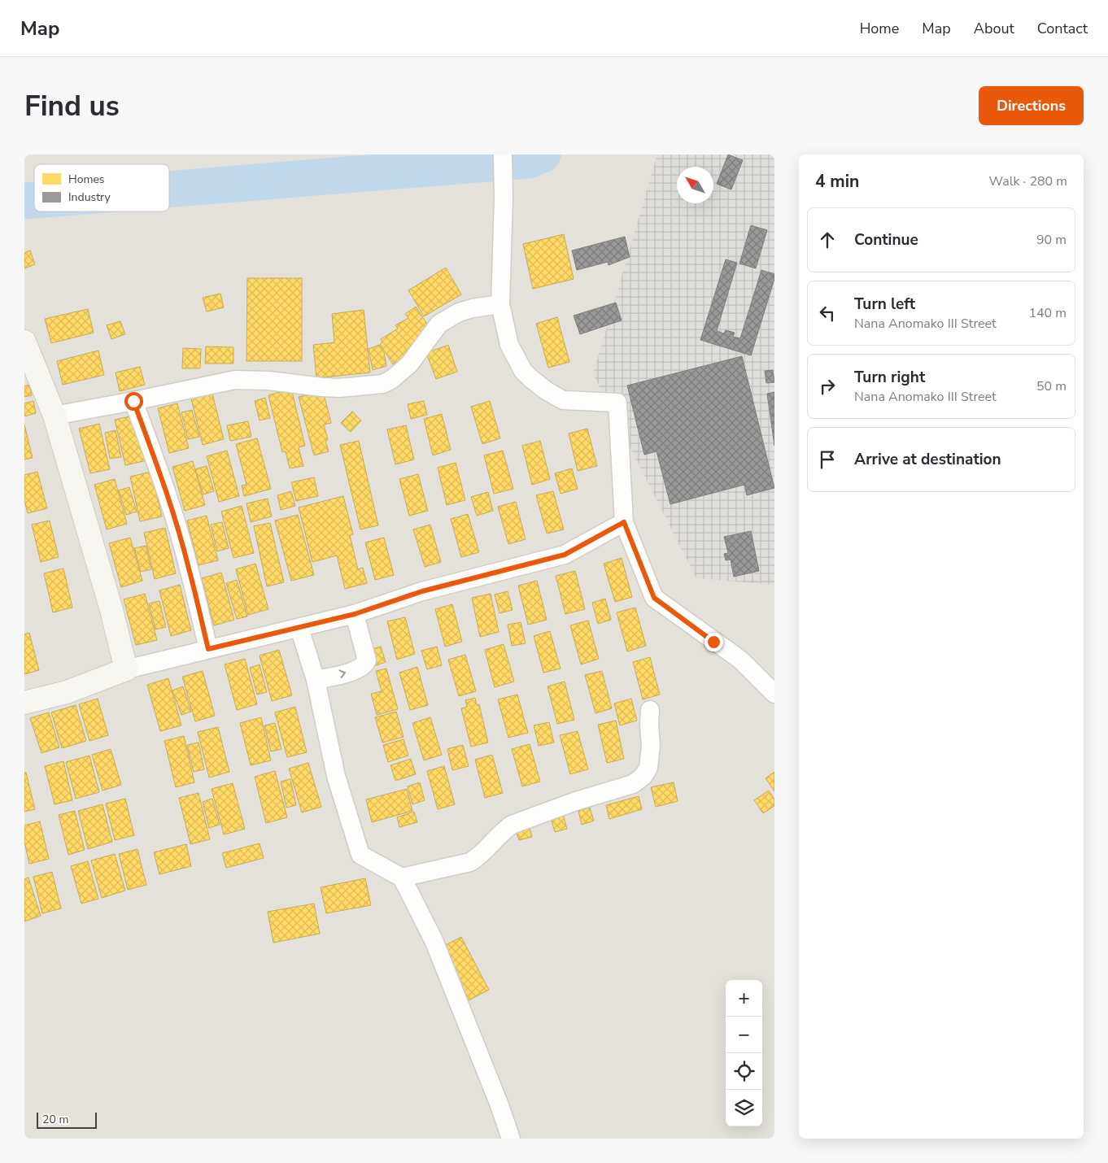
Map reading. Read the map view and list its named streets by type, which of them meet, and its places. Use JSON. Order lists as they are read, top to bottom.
{
  "legend": ["Homes", "Industry"],
  "scale_bar": "20 m",
  "north": "top left",
  "page": {
    "header": "Map",
    "nav": [
      "Home",
      "Map",
      "About",
      "Contact"
    ],
    "buttons": "Directions",
    "title": "Find us",
    "heading": ["4 min", "Walk · 280 m"],
    "list": [
      ["Continue", "90 m"],
      ["Turn left", "Nana Anomako III Street", "140 m"],
      ["Turn right", "Nana Anomako III Street", "50 m"],
      "Arrive at destination"
    ],
    "map_buttons": ["+", "−"],
    "scale": "20 m"
  }
}
